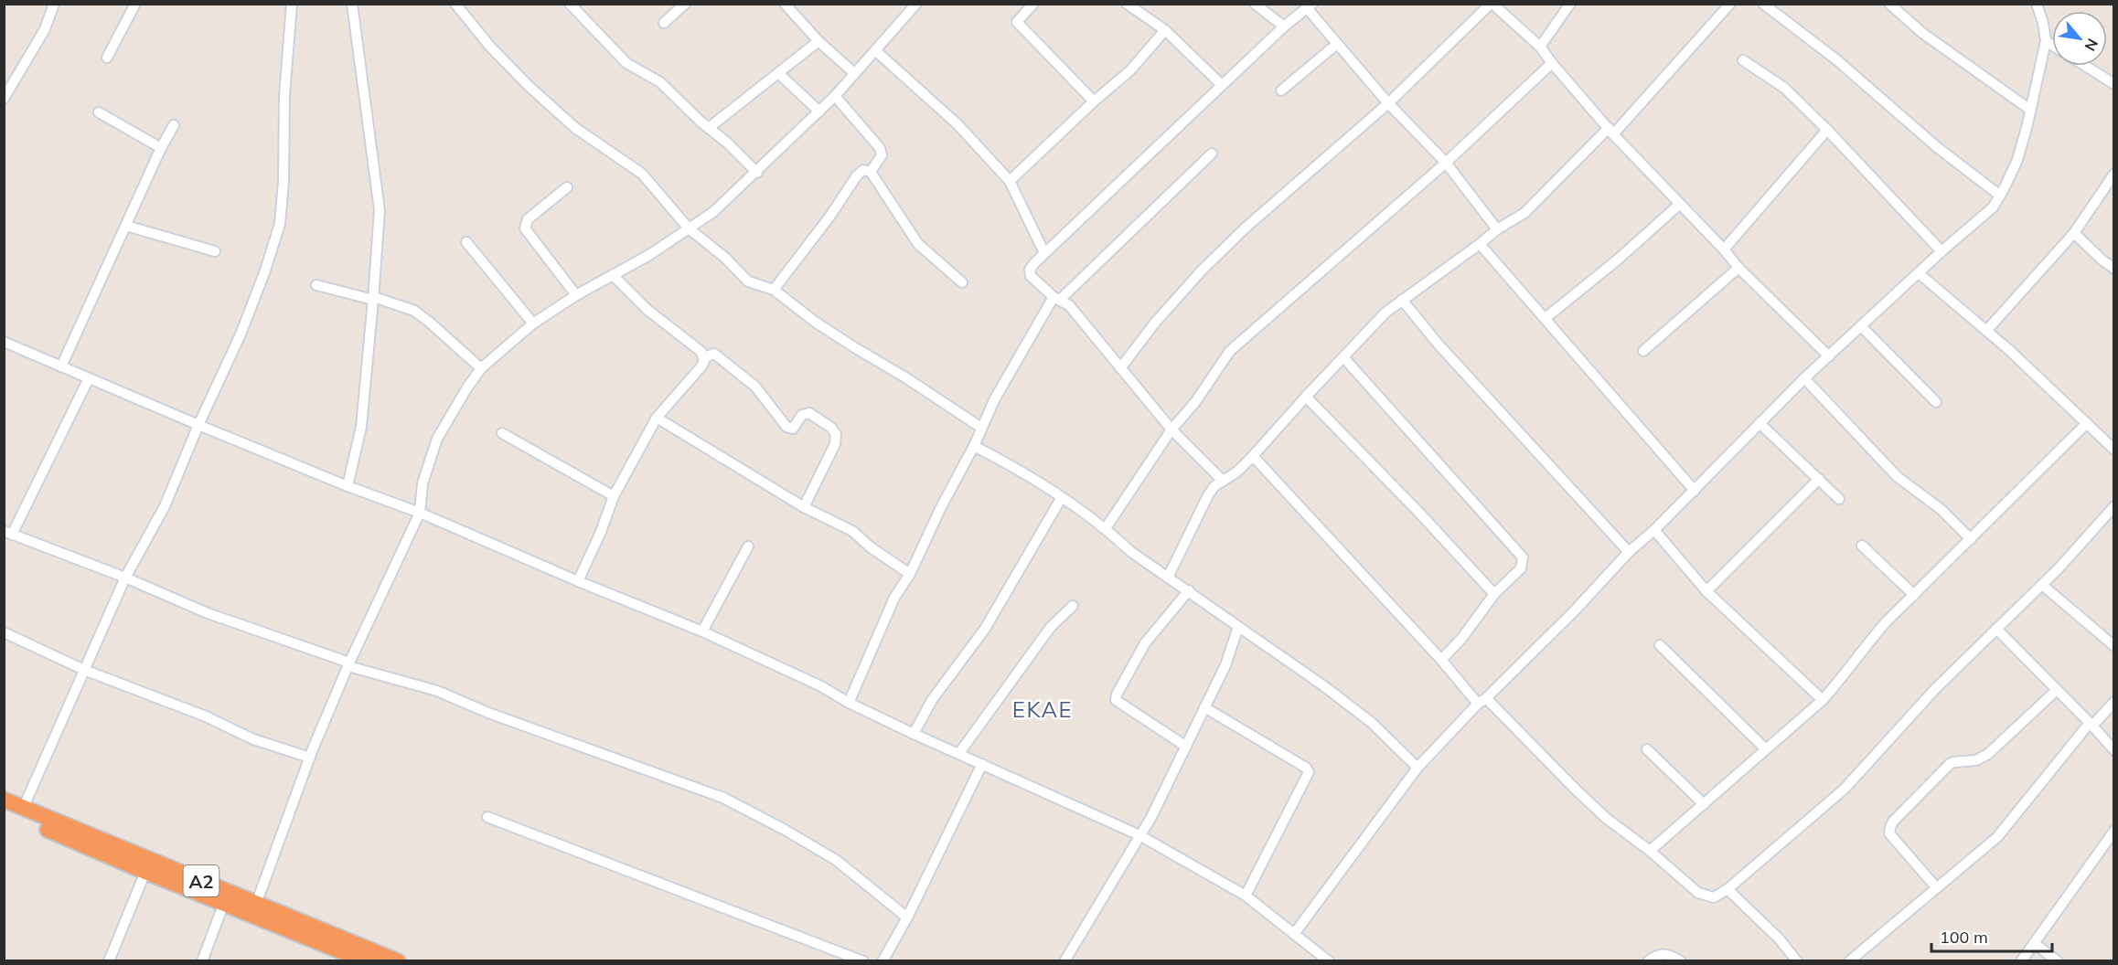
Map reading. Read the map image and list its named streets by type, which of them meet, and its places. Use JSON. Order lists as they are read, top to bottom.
{
  "streets": {
    "highway": ["A2"]
  },
  "districts": ["EKAE"],
  "scale_bar": "100 m",
  "north": "bottom right"
}
